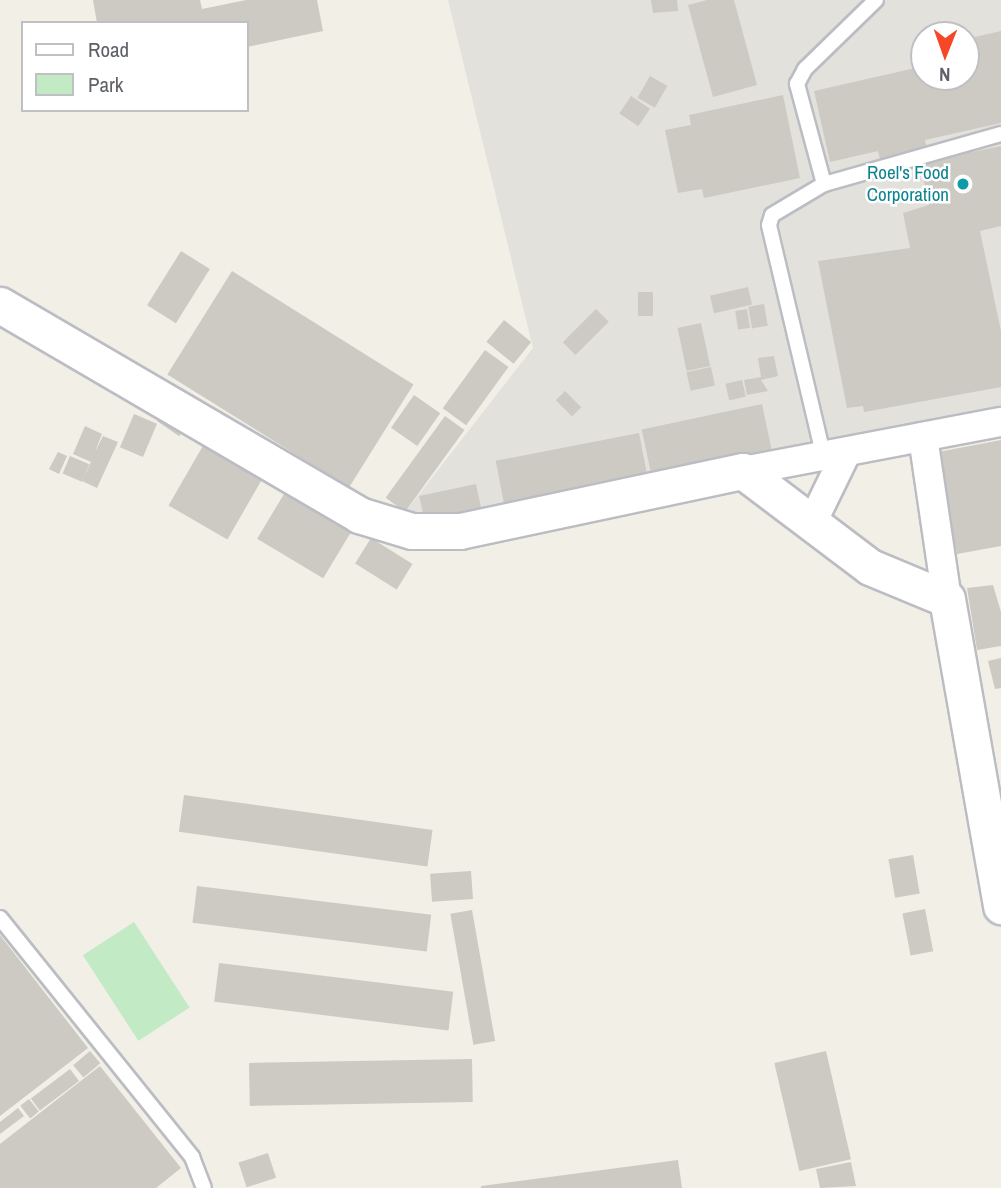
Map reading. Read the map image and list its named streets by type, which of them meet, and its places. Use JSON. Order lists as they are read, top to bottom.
{
  "places": ["Roel's Food Corporation"],
  "legend": ["Road", "Park"],
  "north": "bottom"
}
